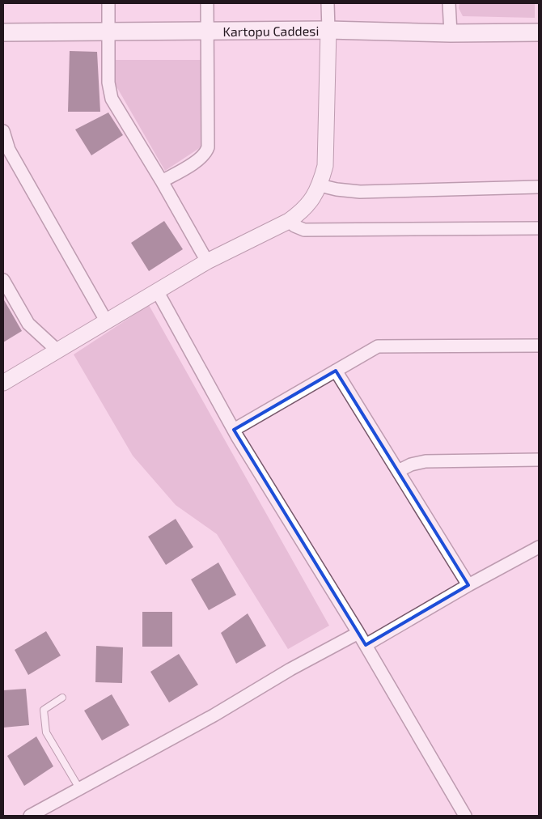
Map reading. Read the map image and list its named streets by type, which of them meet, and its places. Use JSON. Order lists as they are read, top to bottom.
{
  "streets": {
    "main road": ["Kartopu Caddesi"]
  }
}
